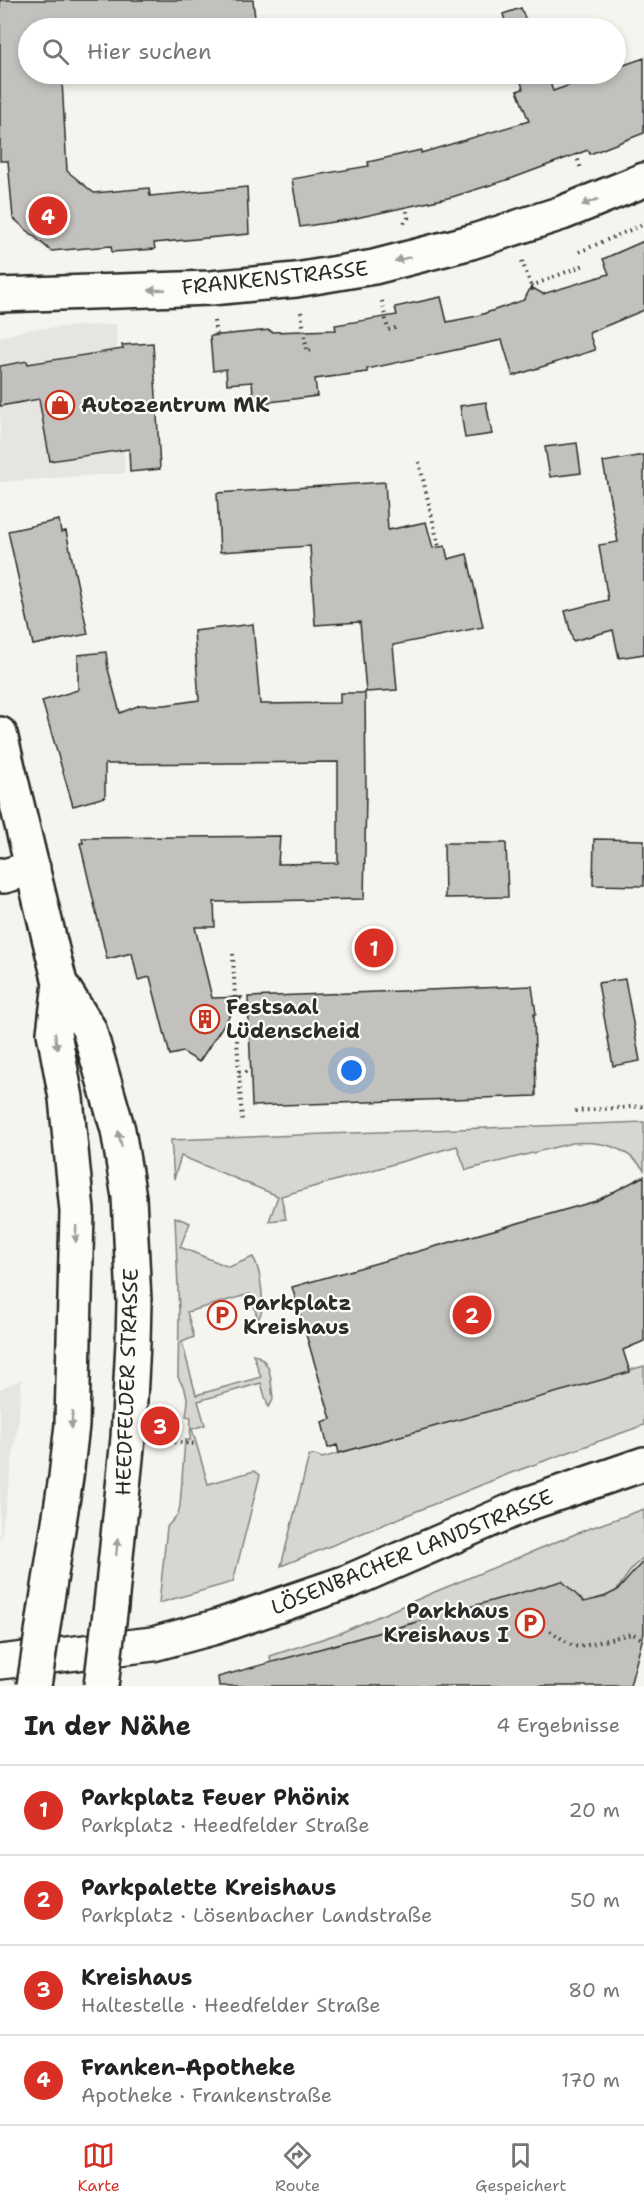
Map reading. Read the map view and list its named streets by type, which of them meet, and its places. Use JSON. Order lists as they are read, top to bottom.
{
  "streets": {
    "main road": ["FRANKENSTRASSE", "HEEDFELDER STRASSE", "LÖSENBACHER LANDSTRASSE"]
  },
  "one_way": ["FRANKENSTRASSE"],
  "places": {
    "shop": ["Autozentrum MK"],
    "building": ["Festsaal Lüdenscheid"],
    "parking": ["Parkplatz Kreishaus", "Parkhaus Kreishaus I"]
  },
  "page": {
    "search": "Hier suchen",
    "pins": [
      "4",
      "1",
      "2",
      "3"
    ],
    "heading": ["In der Nähe", "4 Ergebnisse"],
    "list": [
      {
        "mark": "1",
        "name": "Parkplatz Feuer Phönix",
        "note": "Parkplatz · Heedfelder Straße",
        "value": "20 m"
      },
      {
        "mark": "2",
        "name": "Parkpalette Kreishaus",
        "note": "Parkplatz · Lösenbacher Landstraße",
        "value": "50 m"
      },
      {
        "mark": "3",
        "name": "Kreishaus",
        "note": "Haltestelle · Heedfelder Straße",
        "value": "80 m"
      },
      {
        "mark": "4",
        "name": "Franken-Apotheke",
        "note": "Apotheke · Frankenstraße",
        "value": "170 m"
      }
    ],
    "nav": ["Karte", "Route", "Gespeichert"]
  }
}
